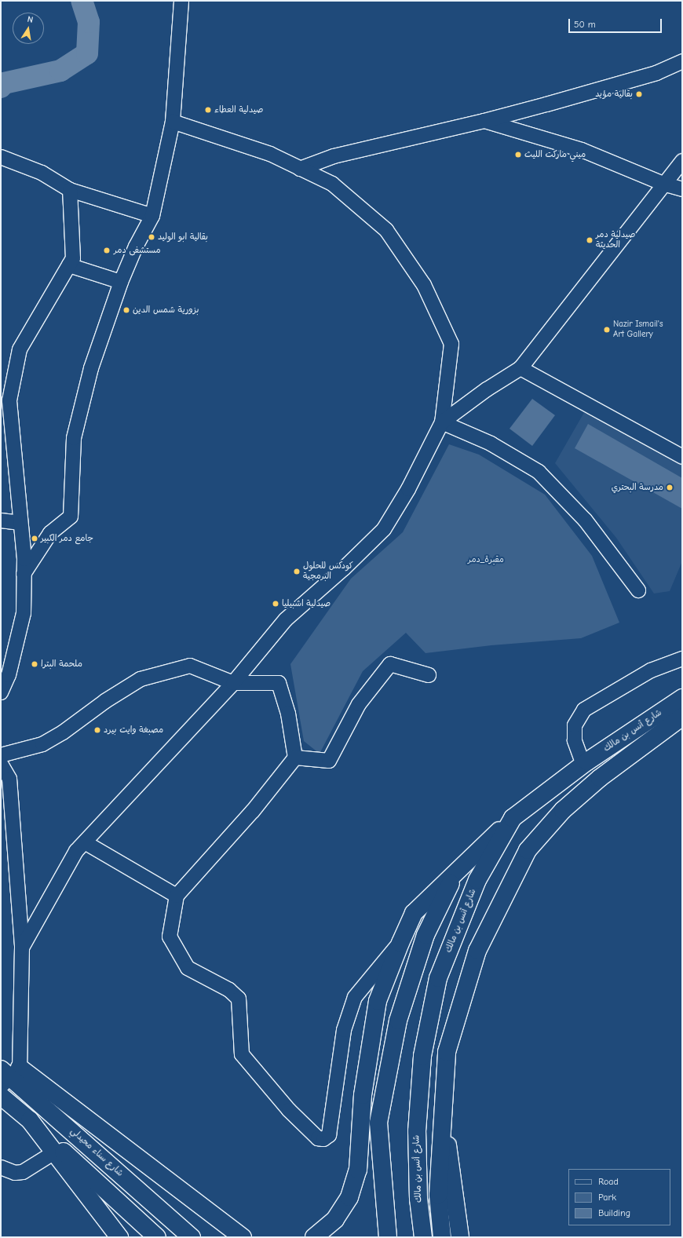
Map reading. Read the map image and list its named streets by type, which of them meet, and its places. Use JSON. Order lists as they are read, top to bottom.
{
  "streets": {
    "main road": ["شارع أنس بن مالك", "شارع سناء محيدلي"]
  },
  "parks": ["مقبرة_دمر"],
  "places": [
    "بقالية مؤيد",
    "صيدلية العطاء",
    "ميني ماركت الليث",
    "بقالية ابو الوليد",
    "صيدلية دمر الحديثة",
    "مستشفى دمر",
    "بزورية شمس الدين",
    "Nazir Ismail's Art Gallery",
    "مدرسة البحتري",
    "جامع دمر الكبير",
    "كودكس للحلول البرمجية",
    "صيدلية اشبيليا",
    "ملحمة البترا",
    "مصبغة وايت بيرد"
  ],
  "legend": ["Road", "Park", "Building"],
  "scale_bar": "50 m",
  "north": "top"
}
